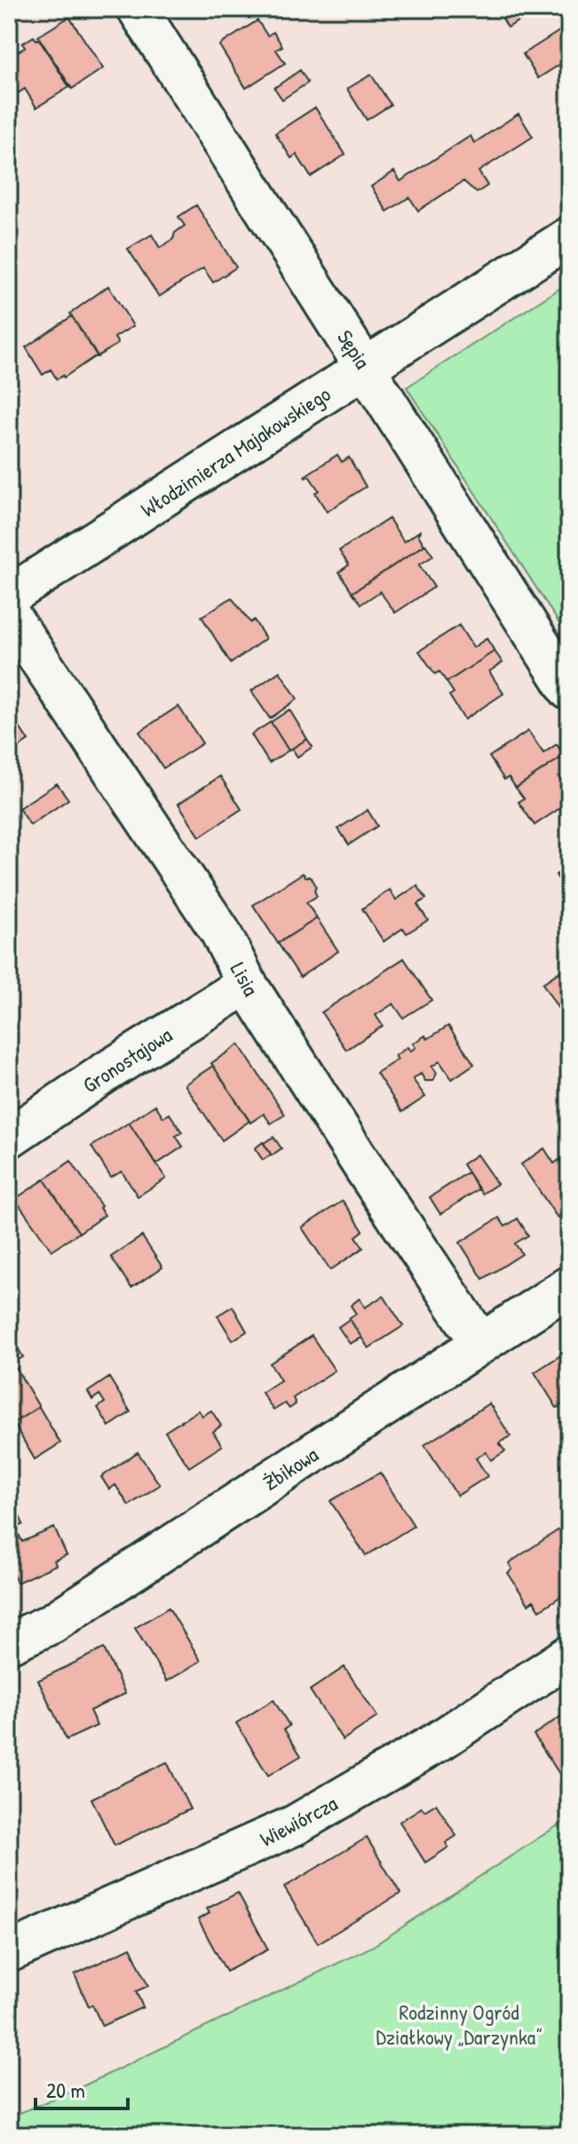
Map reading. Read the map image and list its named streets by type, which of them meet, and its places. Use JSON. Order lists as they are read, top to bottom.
{
  "streets": {
    "street": [
      "Sępia",
      "Włodzimierza Majakowskiego",
      "Lisia",
      "Gronostajowa",
      "Żbikowa",
      "Wiewiórcza"
    ]
  },
  "crossings": [
    ["Sępia", "Włodzimierza Majakowskiego"],
    ["Lisia", "Gronostajowa"],
    ["Lisia", "Żbikowa"]
  ],
  "parks": ["Rodzinny Ogród Działkowy „Darzynka”"],
  "scale_bar": "20 m"
}
